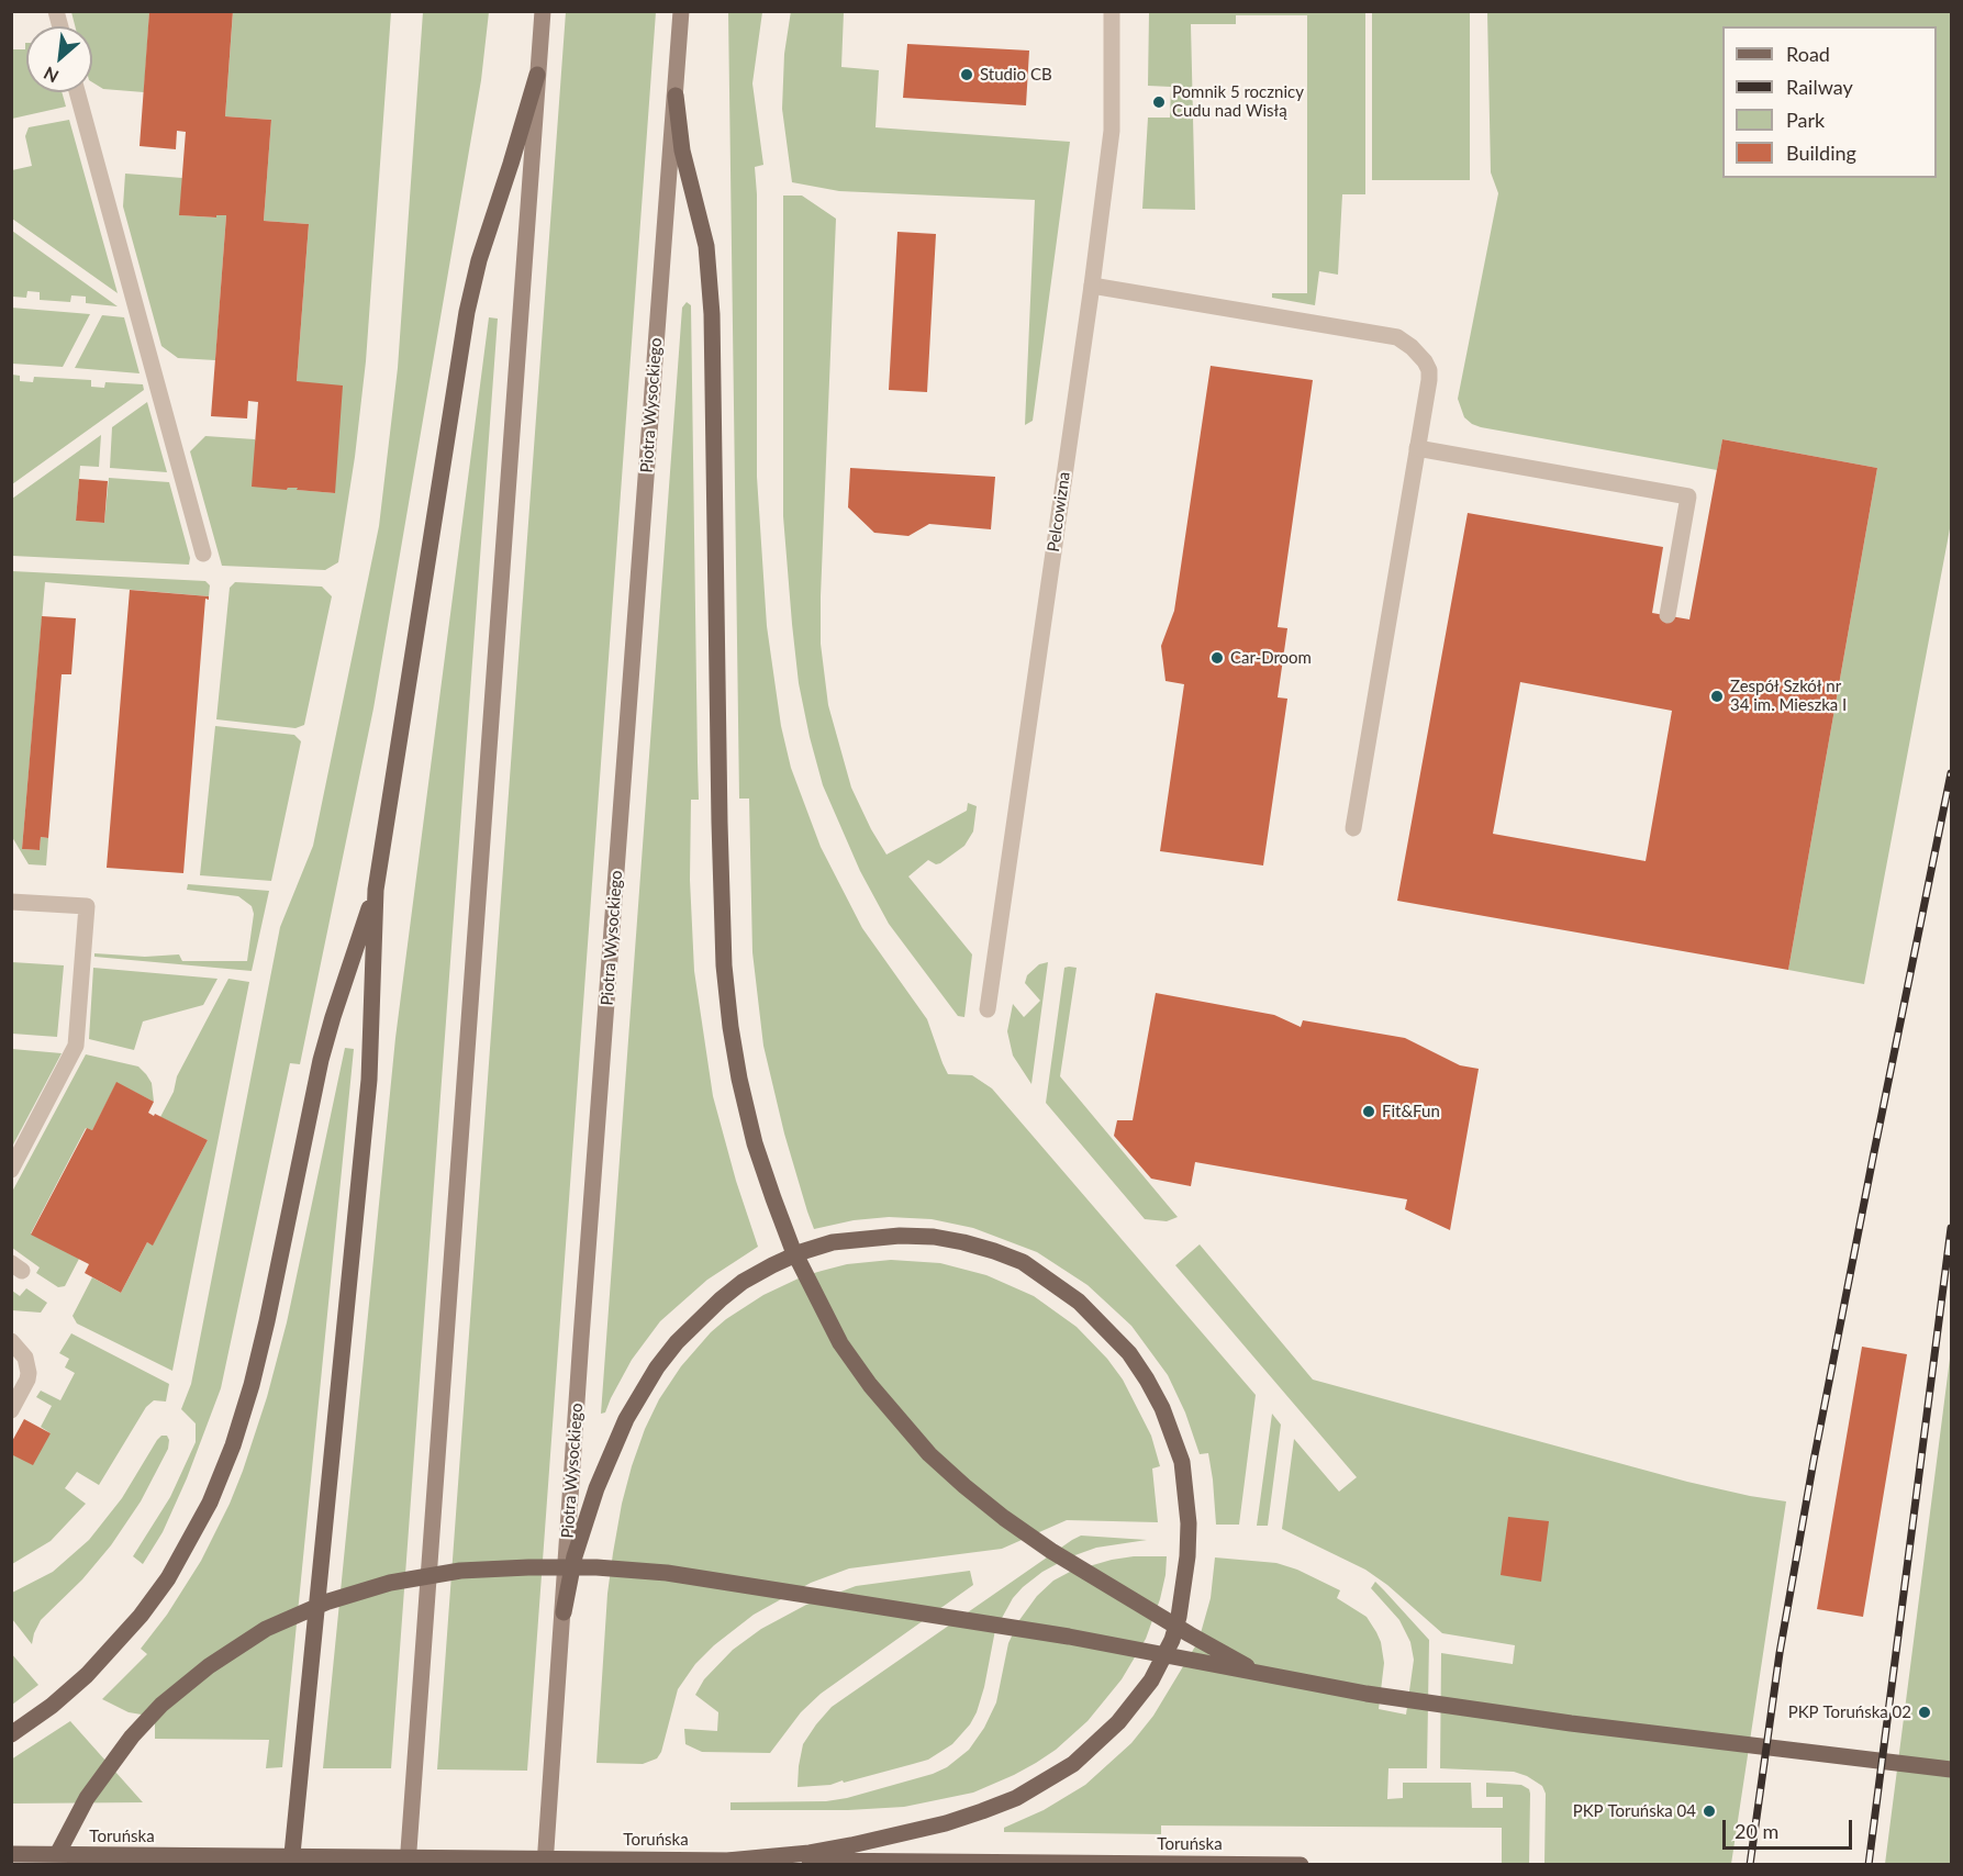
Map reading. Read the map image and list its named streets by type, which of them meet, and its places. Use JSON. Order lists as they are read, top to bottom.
{
  "streets": {
    "main road": ["Piotra Wysockiego", "Toruńska"],
    "street": ["Pelcowizna"]
  },
  "places": [
    "Studio CB",
    "Pomnik 5 rocznicy Cudu nad Wisłą",
    "Car-Droom",
    "Zespół Szkół nr 34 im. Mieszka I",
    "Fit&Fun",
    "PKP Toruńska 02",
    "PKP Toruńska 04"
  ],
  "legend": [
    "Road",
    "Railway",
    "Park",
    "Building"
  ],
  "scale_bar": "20 m",
  "north": "bottom left"
}
